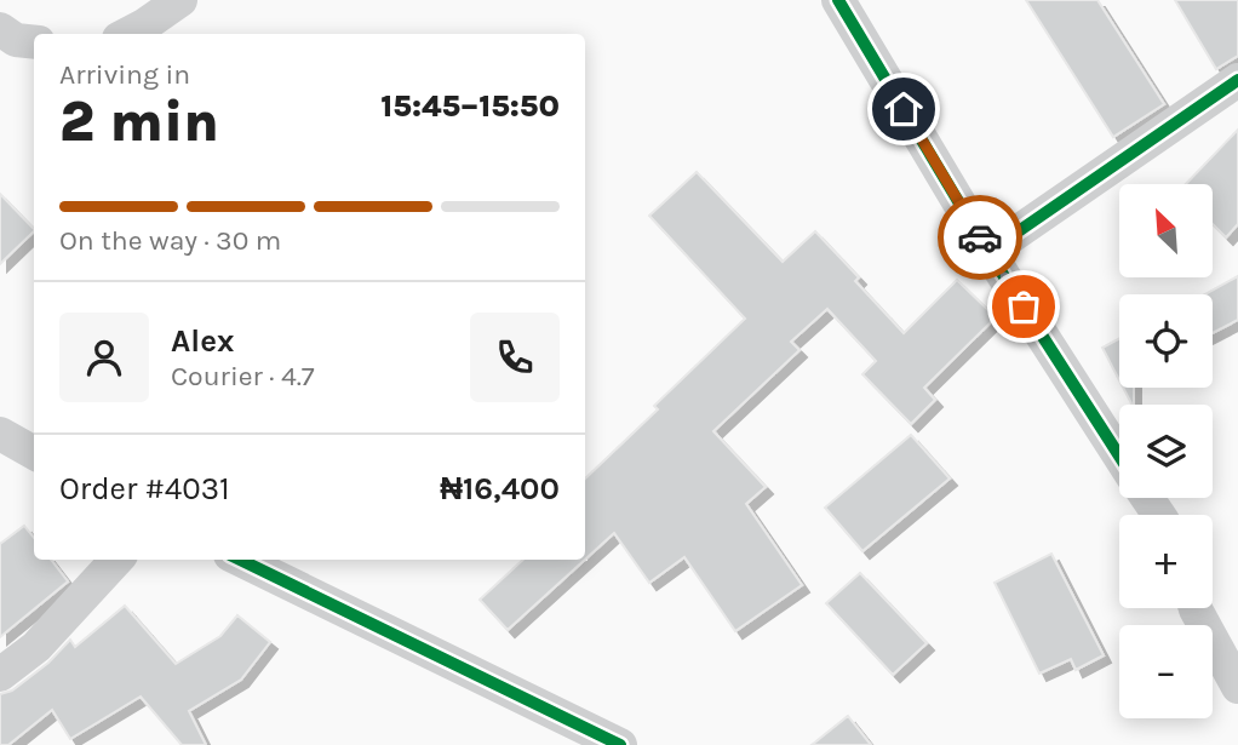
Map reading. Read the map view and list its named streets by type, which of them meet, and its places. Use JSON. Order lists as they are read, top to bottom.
{
  "north": "top left",
  "page": {
    "heading": ["2 min", "Arriving in", "15:45–15:50"],
    "panel": [
      "Alex",
      "Courier · 4.7",
      "Order #4031",
      "₦16,400"
    ],
    "bar": "On the way · 30 m",
    "map_buttons": ["+", "−"]
  }
}
